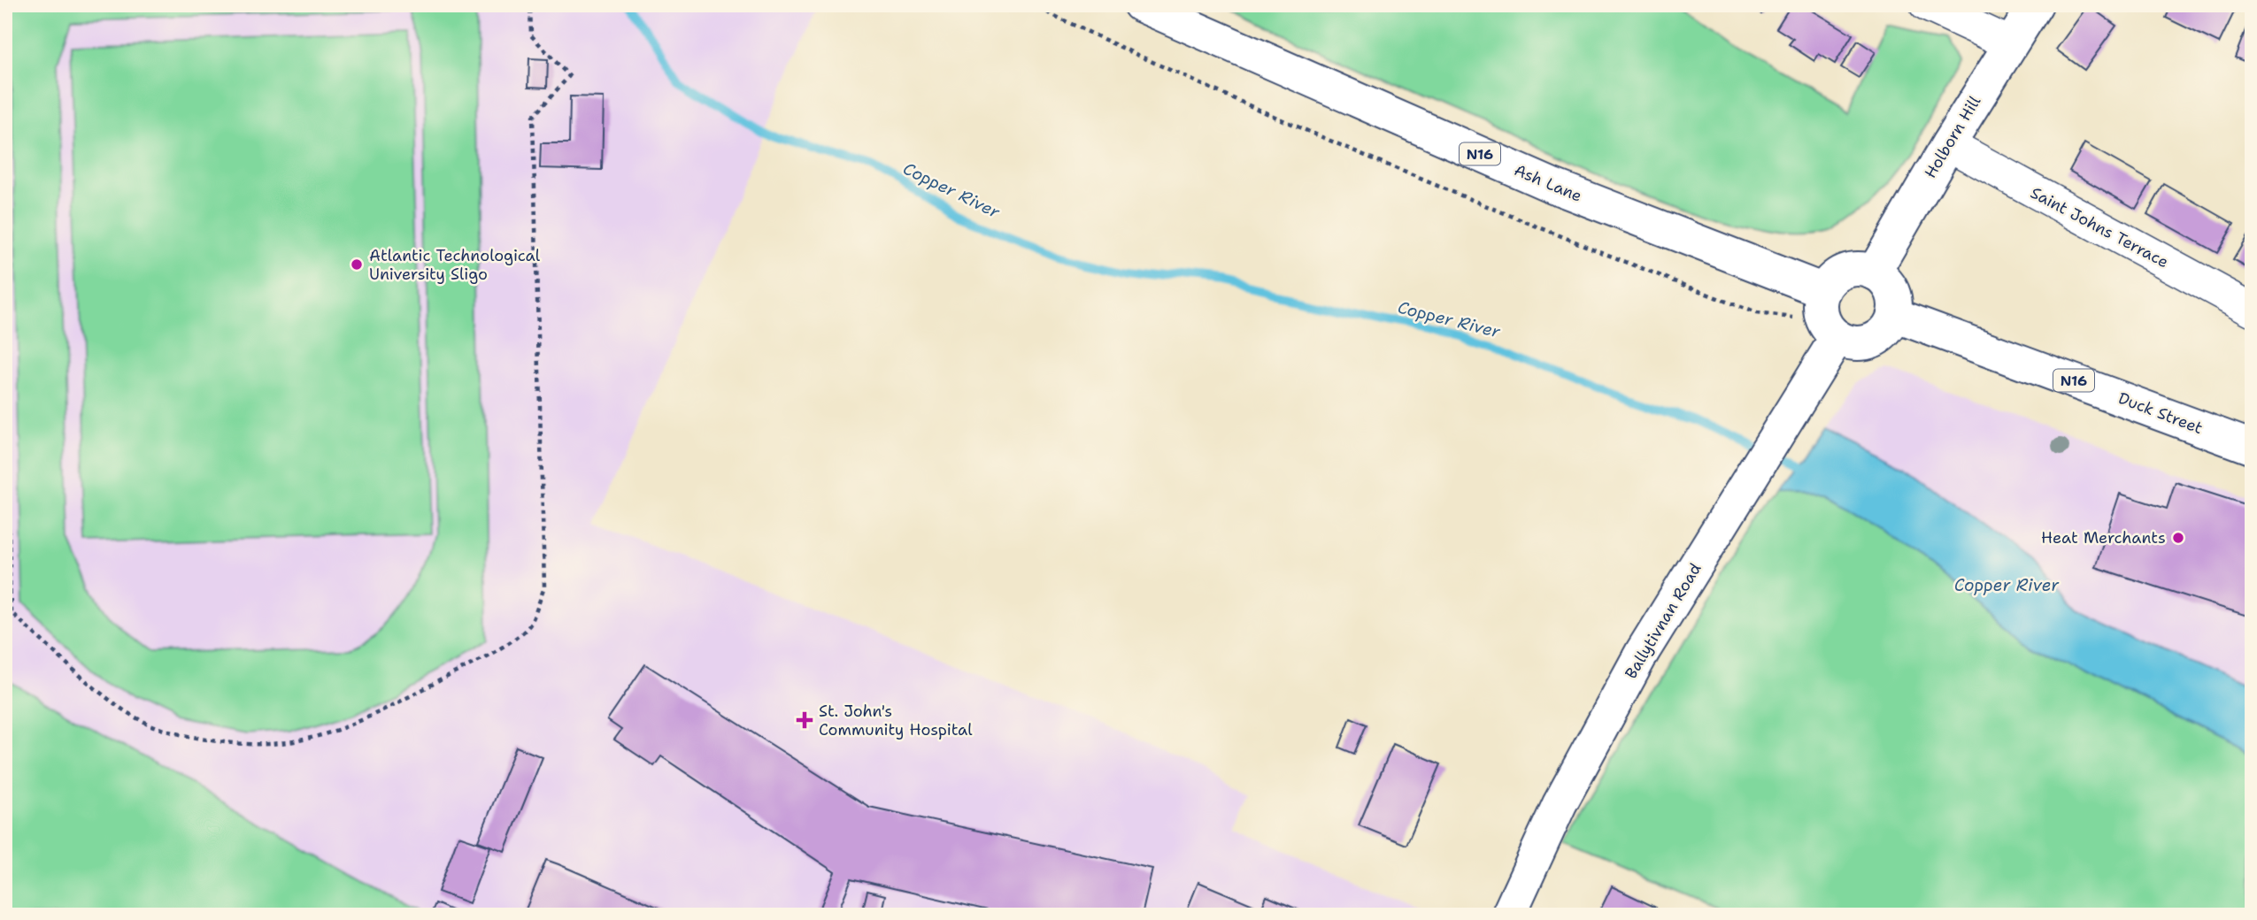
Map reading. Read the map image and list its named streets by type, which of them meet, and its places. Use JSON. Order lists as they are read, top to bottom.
{
  "streets": {
    "main road": [
      "Holborn Hill",
      "N16",
      "Ash Lane",
      "Duck Street",
      "Ballytivnan Road"
    ],
    "street": ["Saint Johns Terrace"]
  },
  "crossings": [
    ["Holborn Hill", "Ash Lane"],
    ["Holborn Hill", "Saint Johns Terrace"],
    ["Holborn Hill", "Duck Street"],
    ["Holborn Hill", "Ballytivnan Road"],
    ["Ash Lane", "Duck Street"],
    ["Ash Lane", "Ballytivnan Road"],
    ["Duck Street", "Ballytivnan Road"]
  ],
  "water": ["Copper River"],
  "places": {
    "other": ["Atlantic Technological University Sligo", "Heat Merchants"],
    "health": ["St. John's Community Hospital"]
  }
}
